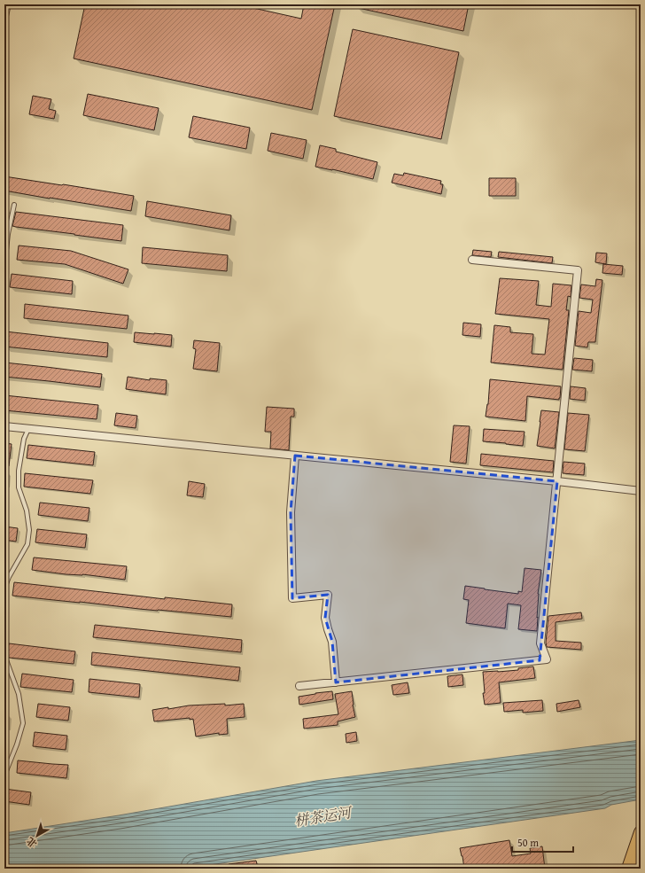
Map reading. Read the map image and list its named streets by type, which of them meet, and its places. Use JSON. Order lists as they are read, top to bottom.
{
  "water": ["栟茶运河"],
  "scale_bar": "50 m",
  "north": "bottom left"
}
